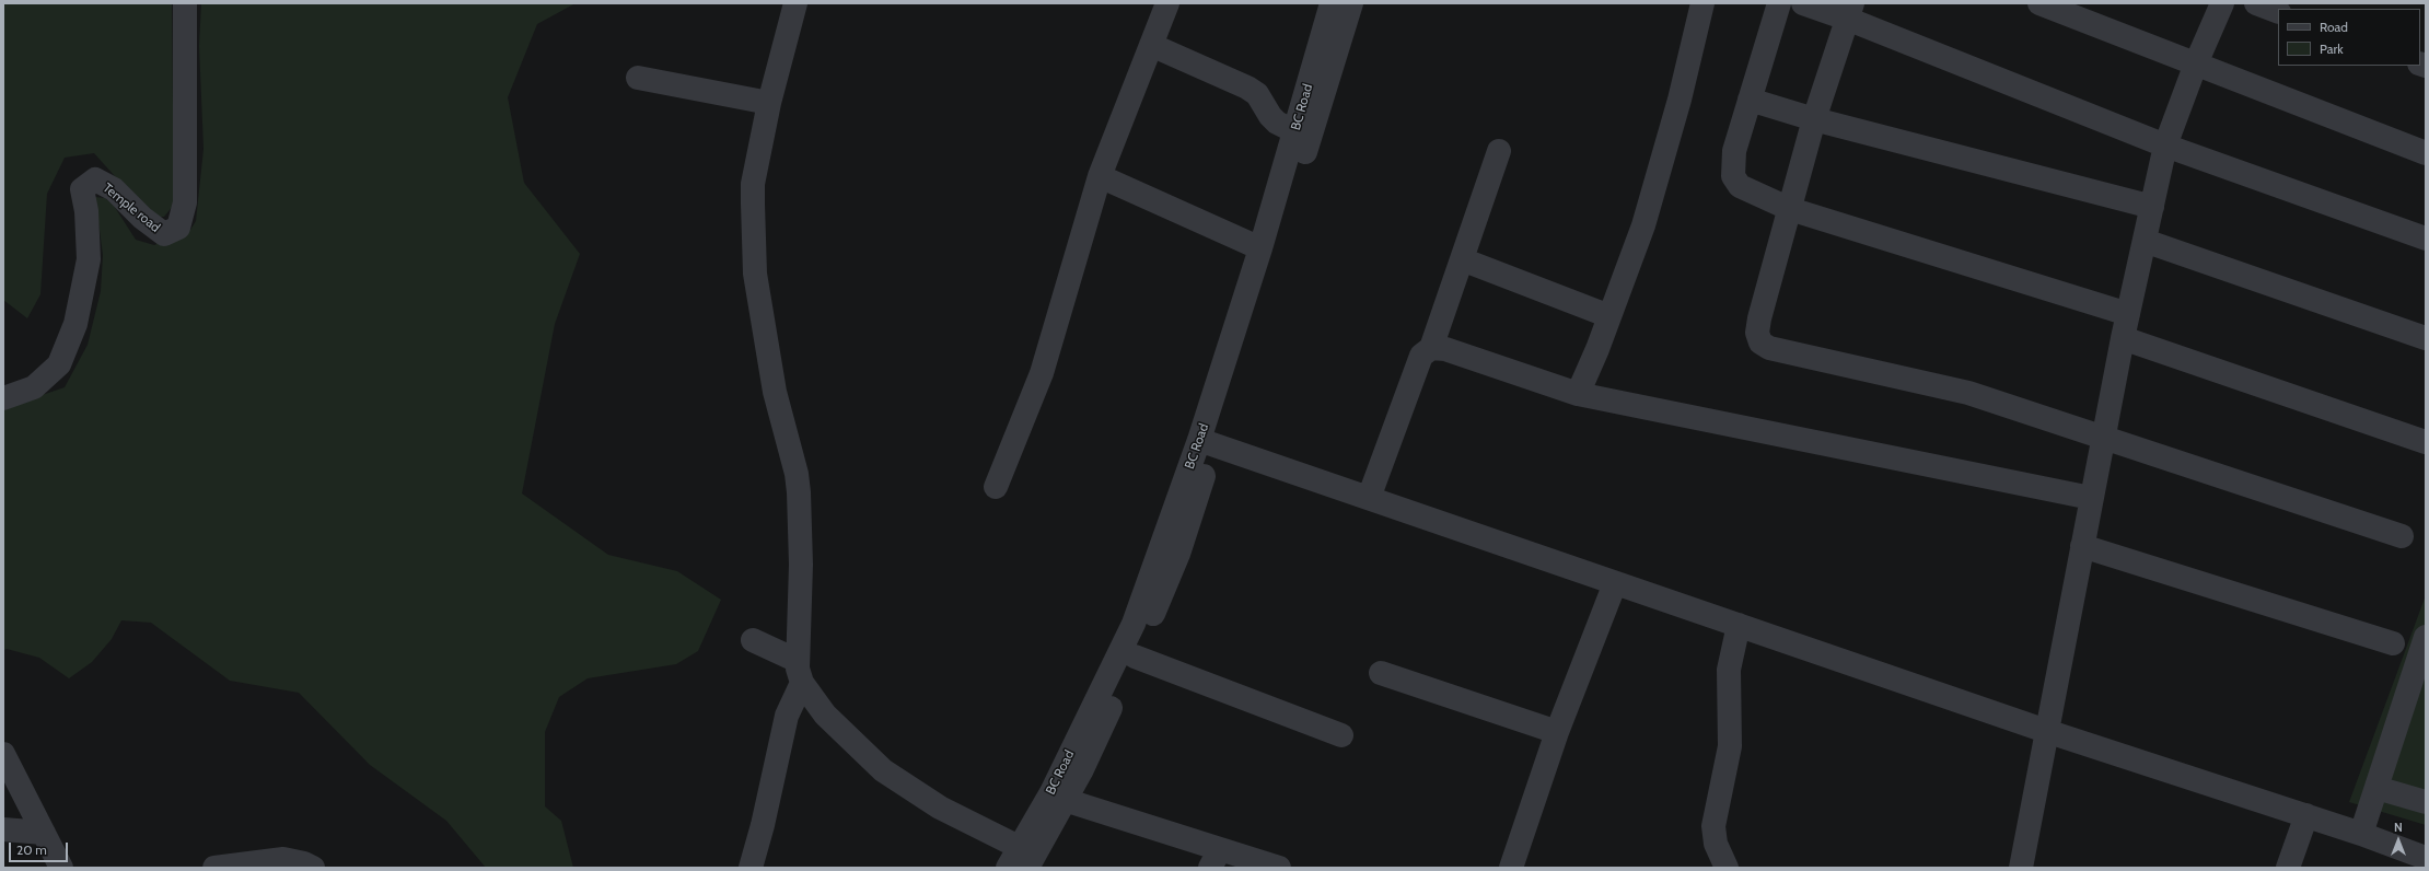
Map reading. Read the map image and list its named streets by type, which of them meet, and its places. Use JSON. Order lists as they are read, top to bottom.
{
  "streets": {
    "street": ["BC Road", "Temple road"]
  },
  "legend": ["Road", "Park"],
  "scale_bar": "20 m",
  "north": "top"
}
